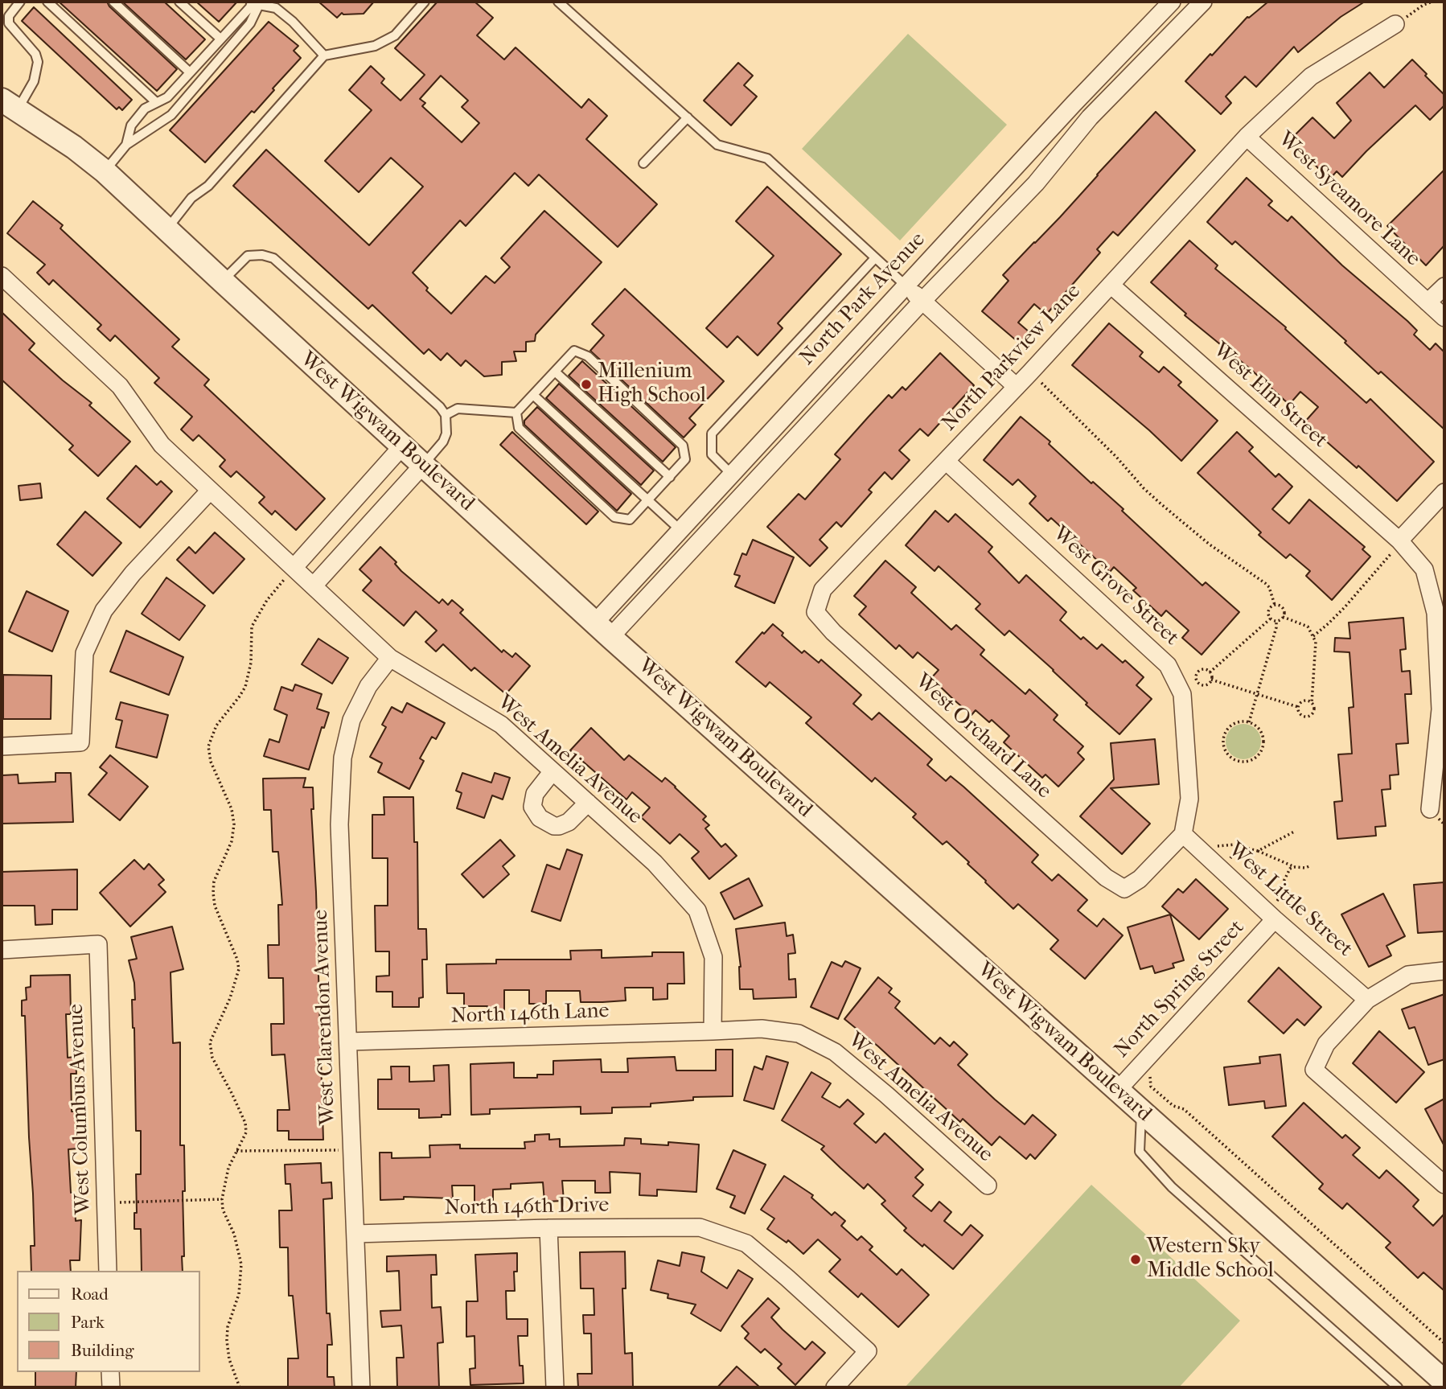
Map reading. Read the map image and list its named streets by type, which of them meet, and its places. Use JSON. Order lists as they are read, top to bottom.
{
  "streets": {
    "street": [
      "West Sycamore Lane",
      "North Park Avenue",
      "North Parkview Lane",
      "West Elm Street",
      "West Wigwam Boulevard",
      "West Grove Street",
      "West Orchard Lane",
      "West Amelia Avenue",
      "West Little Street",
      "North Spring Street",
      "North 146th Lane",
      "West Clarendon Avenue",
      "West Columbus Avenue",
      "North 146th Drive"
    ]
  },
  "crossings": [
    ["West Sycamore Lane", "North Parkview Lane"],
    ["North Park Avenue", "West Wigwam Boulevard"],
    ["North Parkview Lane", "West Elm Street"],
    ["North Parkview Lane", "West Grove Street"],
    ["North Parkview Lane", "West Orchard Lane"],
    ["West Wigwam Boulevard", "North Spring Street"],
    ["West Grove Street", "West Orchard Lane"],
    ["West Grove Street", "West Little Street"],
    ["West Orchard Lane", "West Little Street"],
    ["West Amelia Avenue", "North 146th Lane"],
    ["West Amelia Avenue", "West Clarendon Avenue"],
    ["West Little Street", "North Spring Street"],
    ["North 146th Lane", "West Clarendon Avenue"],
    ["West Clarendon Avenue", "North 146th Drive"]
  ],
  "places": ["Millenium High School", "Western Sky Middle School"],
  "legend": ["Road", "Park", "Building"]
}
